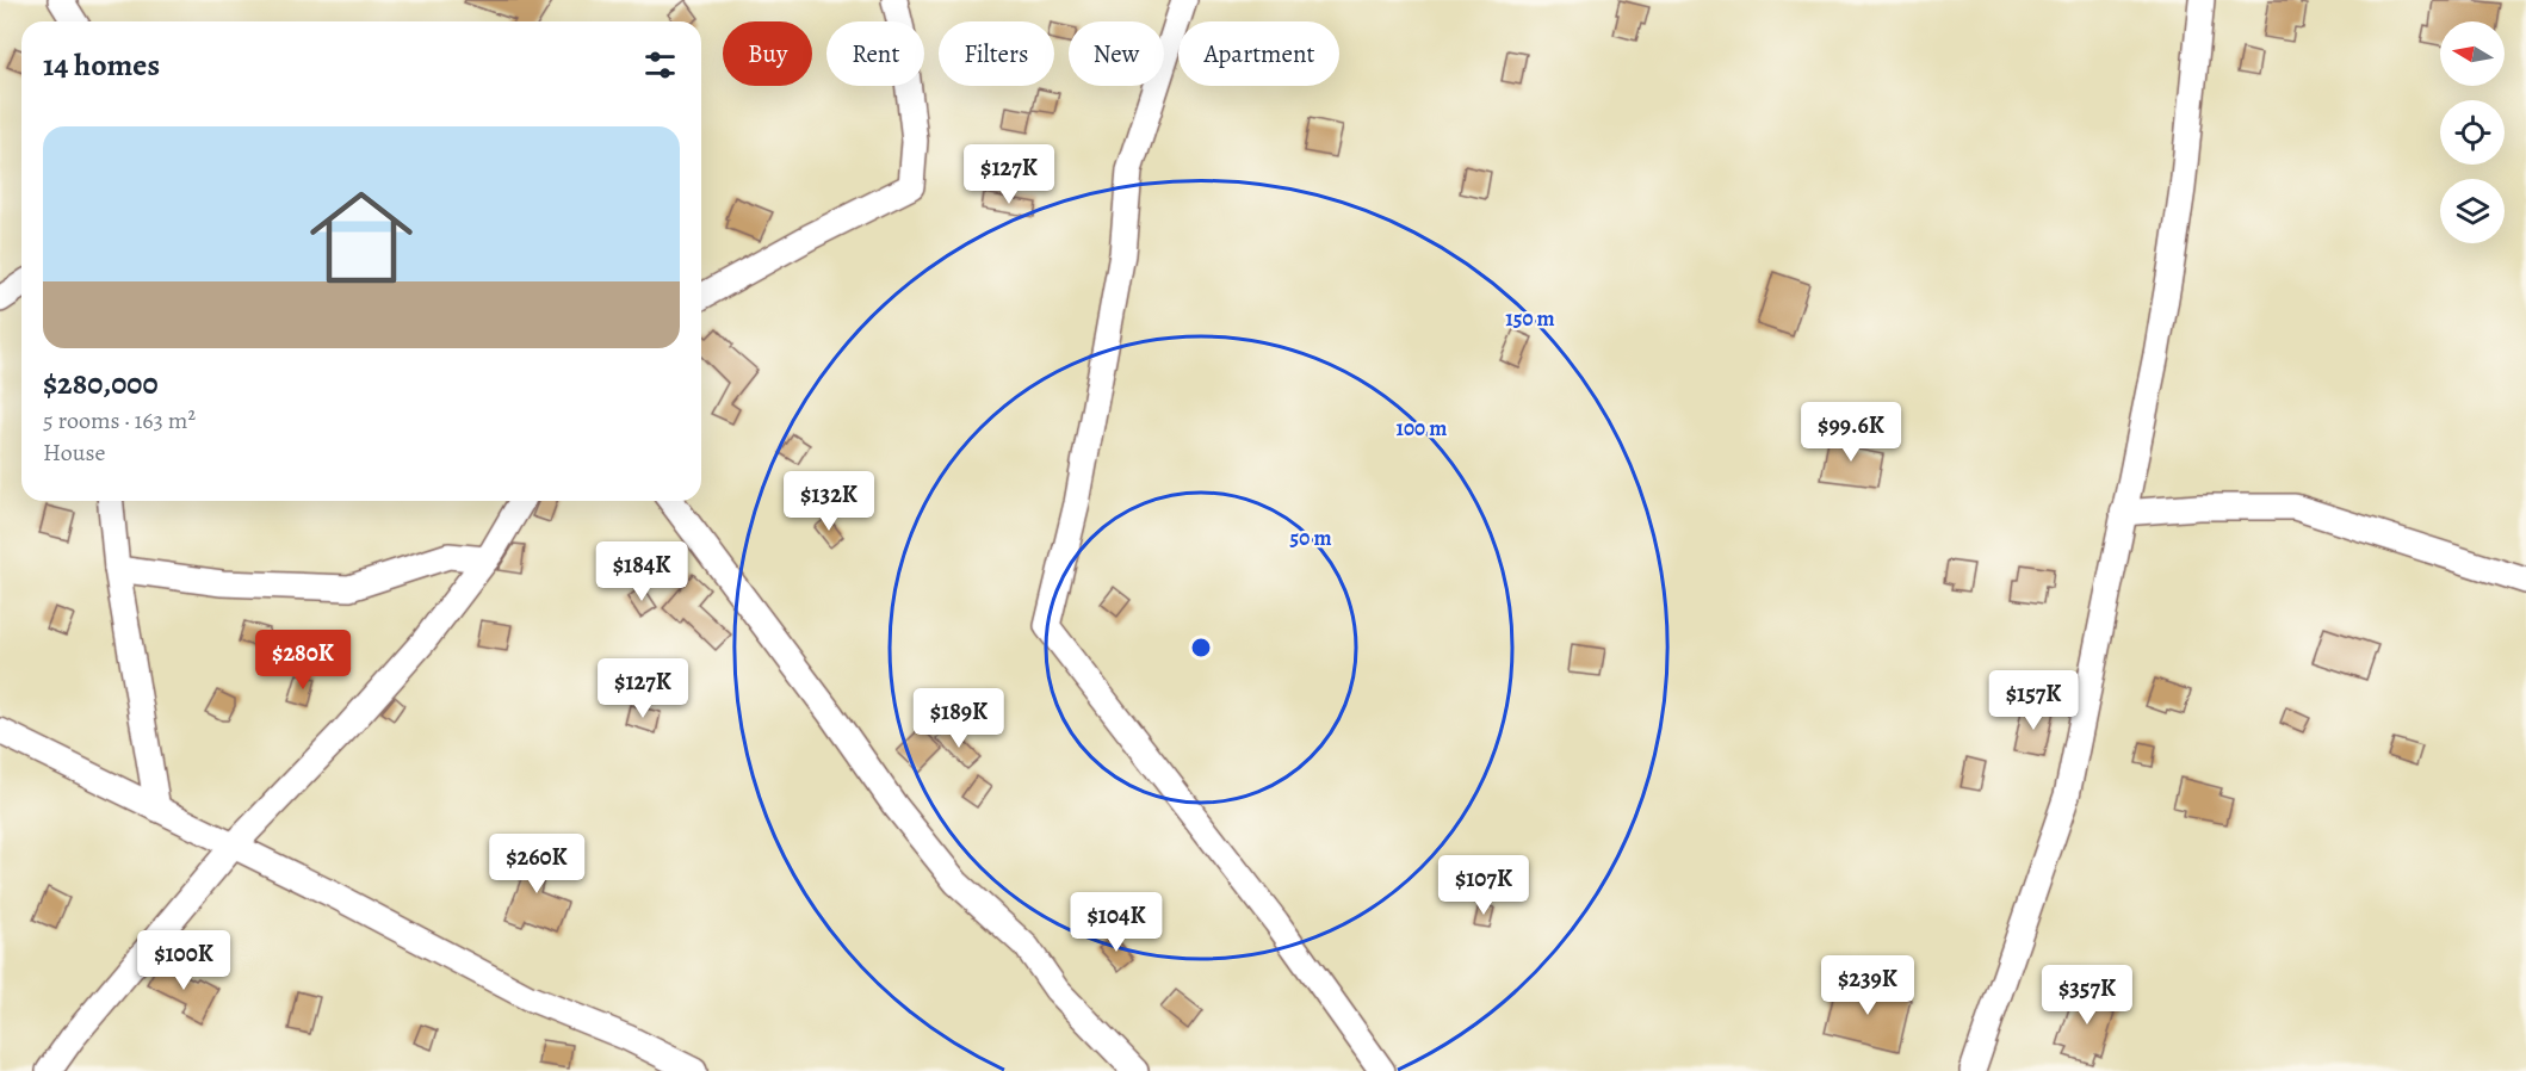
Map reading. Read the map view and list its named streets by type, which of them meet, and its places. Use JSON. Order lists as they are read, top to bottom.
{
  "north": "left",
  "page": {
    "chip": [
      "Buy",
      "Rent",
      "Filters",
      "New",
      "Apartment"
    ],
    "heading": "14 homes",
    "list": [
      {
        "name": "$280,000",
        "note": "5 rooms · 163 m² · House"
      }
    ],
    "price": [
      "$127K",
      "$99.6K",
      "$132K",
      "$184K",
      "$280K",
      "$127K",
      "$157K",
      "$189K",
      "$260K",
      "$107K",
      "$104K",
      "$100K",
      "$239K",
      "$357K"
    ]
  },
  "rings": ["150 m", "100 m", "50 m"]
}
